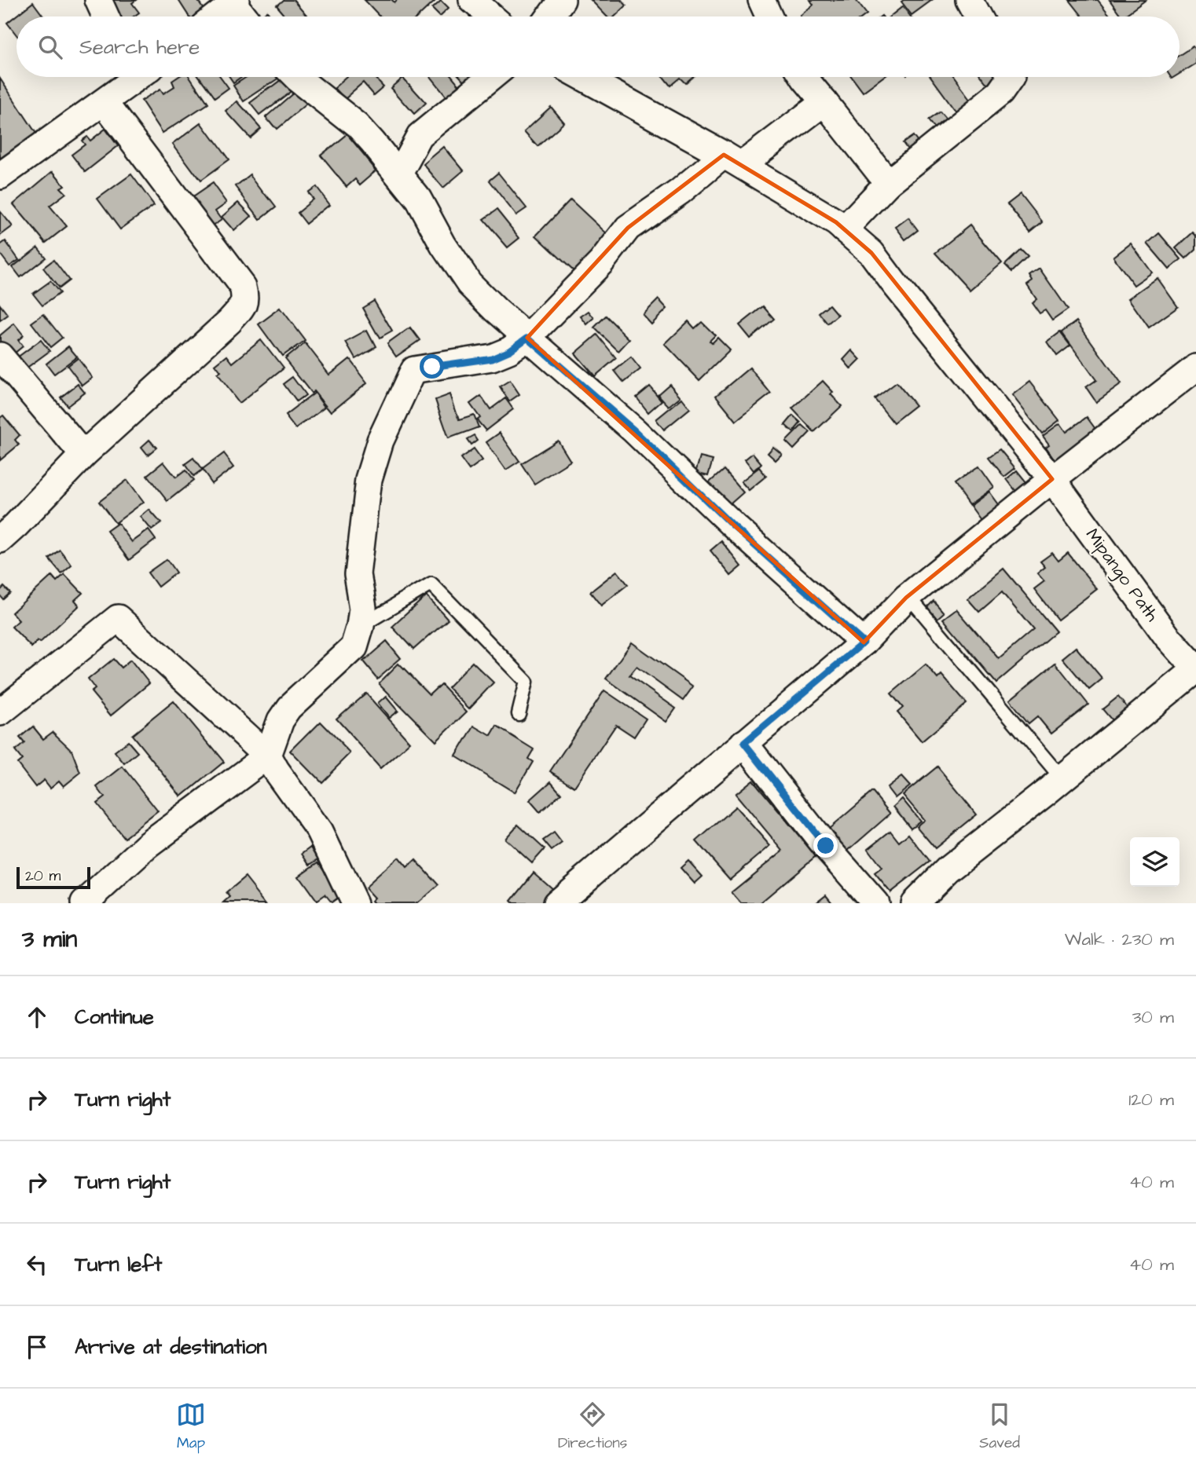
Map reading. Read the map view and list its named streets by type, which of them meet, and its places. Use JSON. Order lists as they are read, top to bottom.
{
  "streets": {
    "street": ["Mipango Path"]
  },
  "scale_bar": "20 m",
  "page": {
    "search": "Search here",
    "scale": "20 m",
    "heading": ["3 min", "Walk · 230 m"],
    "list": [
      ["Continue", "30 m"],
      ["Turn right", "120 m"],
      ["Turn right", "40 m"],
      ["Turn left", "40 m"],
      "Arrive at destination"
    ],
    "nav": ["Map", "Directions", "Saved"]
  }
}
